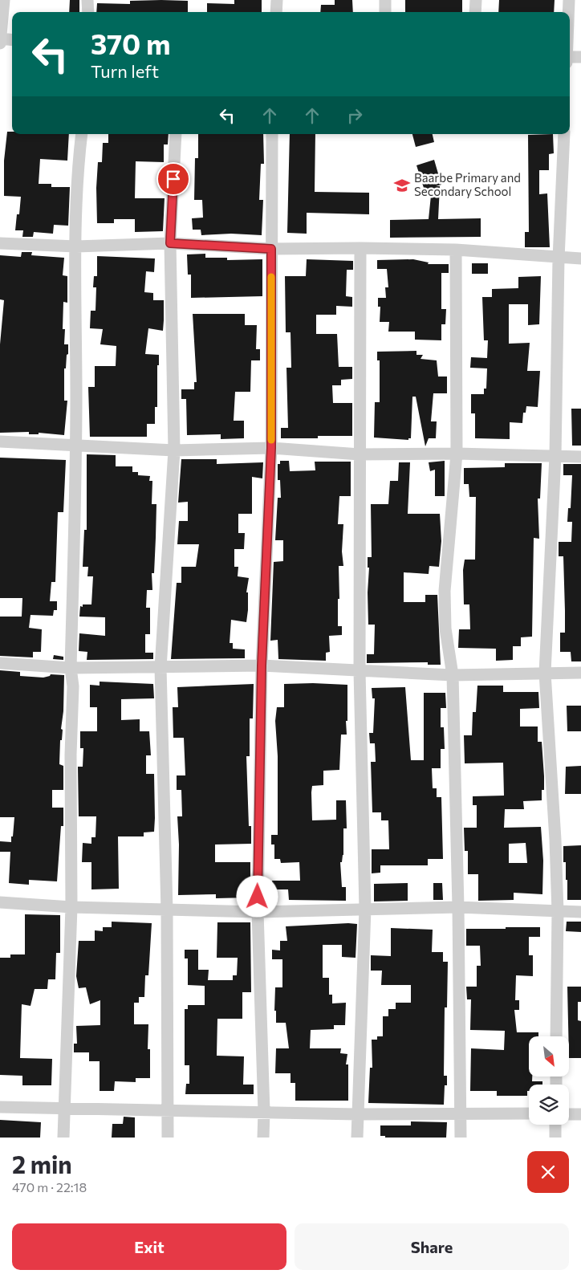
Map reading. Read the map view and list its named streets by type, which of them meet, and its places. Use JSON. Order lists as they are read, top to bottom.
{
  "places": {
    "school or university": ["Baarbe Primary and Secondary School"]
  },
  "north": "bottom right",
  "page": {
    "turn": ["370 m", "Turn left"],
    "heading": ["2 min", "470 m · 22:18"],
    "buttons": ["Exit", "Share"]
  }
}
